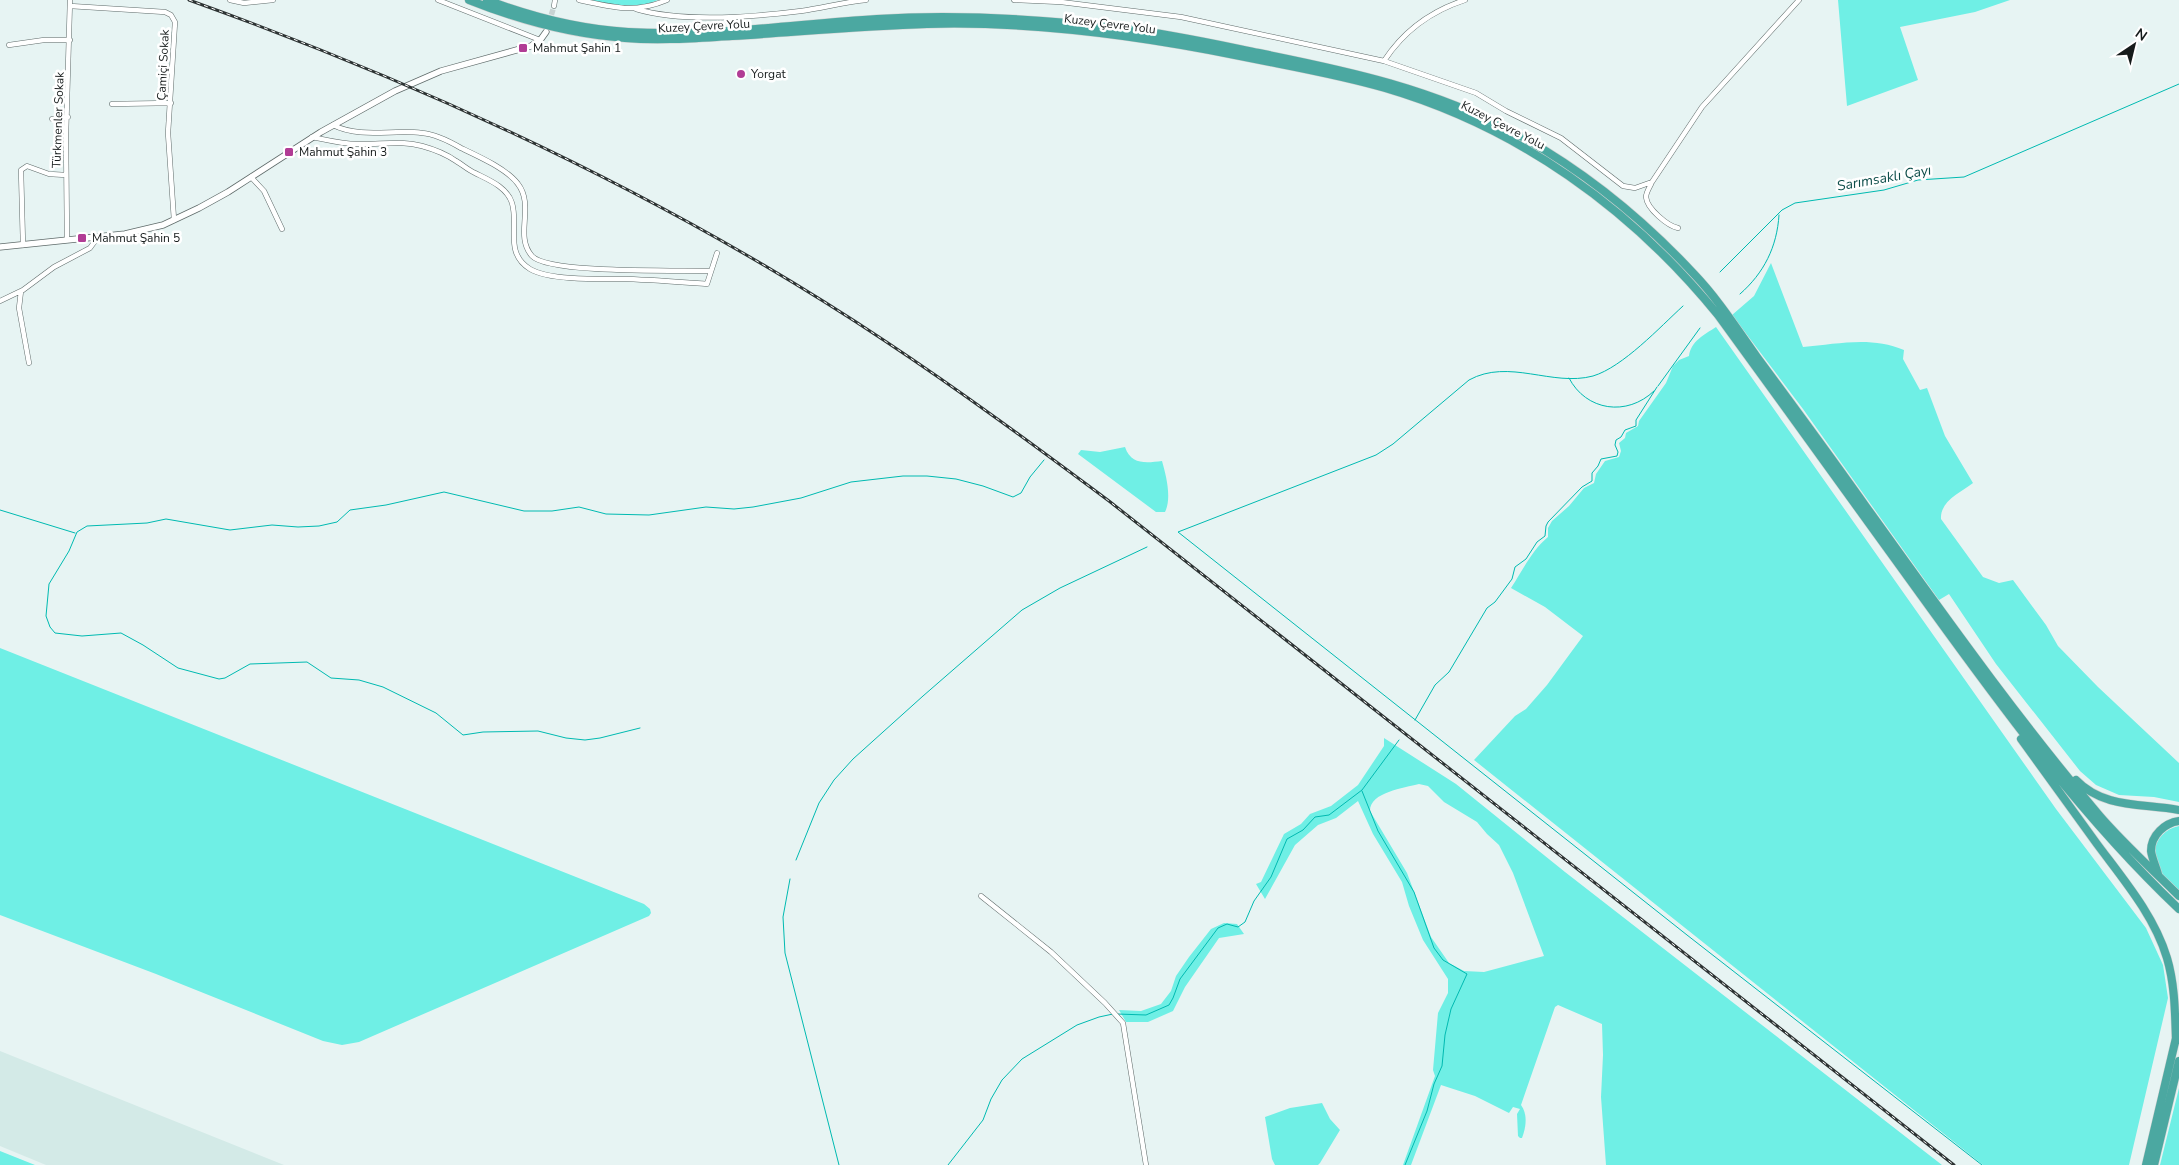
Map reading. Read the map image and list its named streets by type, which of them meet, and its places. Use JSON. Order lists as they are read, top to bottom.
{
  "streets": {
    "highway": ["Kuzey Çevre Yolu"],
    "street": ["Çamiçi Sokak", "Türkmenler Sokak"]
  },
  "crossings": [
    ["Çamiçi Sokak", "Türkmenler Sokak"]
  ],
  "water": ["Sarımsaklı Çayı"],
  "places": {
    "transit": ["Mahmut Şahin 1", "Mahmut Şahin 3", "Mahmut Şahin 5"],
    "other": ["Yorgat"]
  },
  "north": "top right"
}
